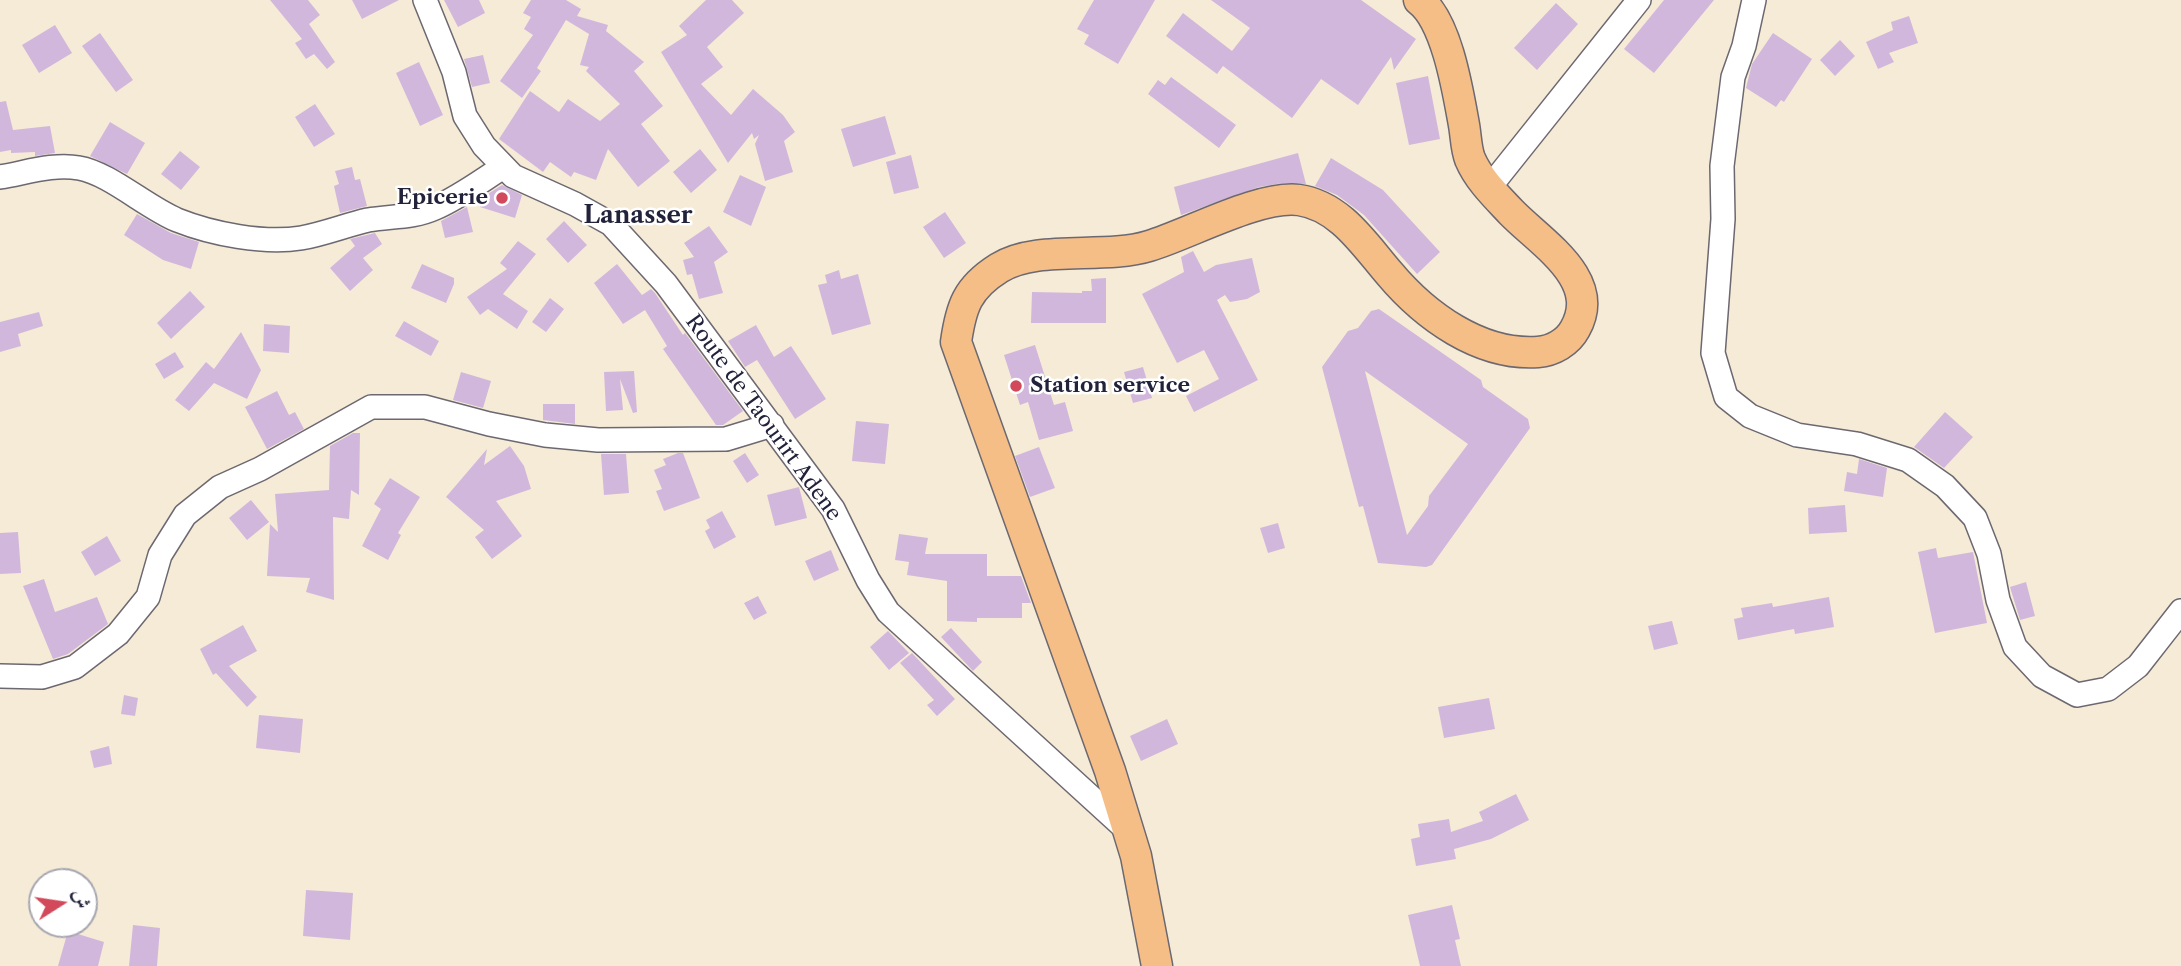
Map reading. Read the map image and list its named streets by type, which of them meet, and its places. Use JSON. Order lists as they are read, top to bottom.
{
  "streets": {
    "street": ["Route de Taourirt Adene"]
  },
  "districts": ["Lanasser"],
  "places": ["Epicerie", "Station service"],
  "north": "right"
}
